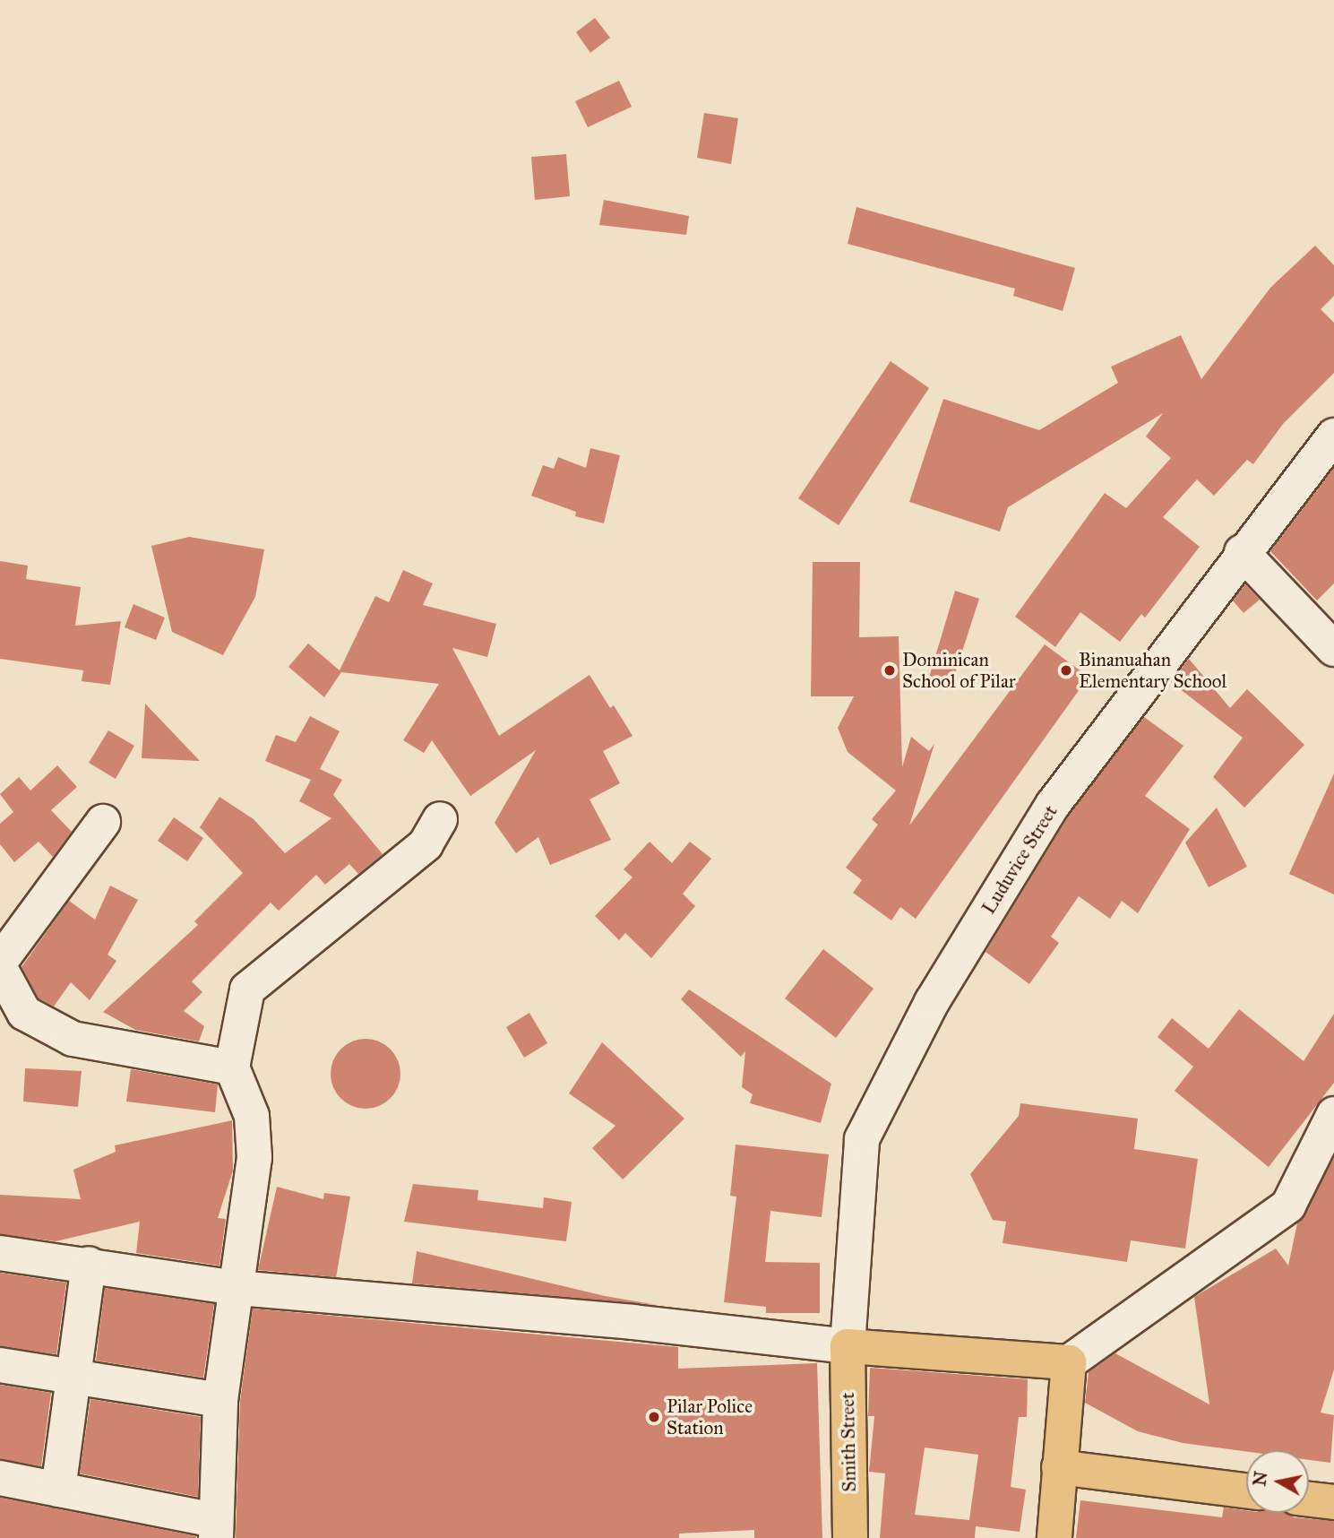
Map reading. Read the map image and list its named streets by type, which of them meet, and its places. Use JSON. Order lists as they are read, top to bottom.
{
  "streets": {
    "main road": ["Smith Street"],
    "street": ["Luduvice Street"]
  },
  "crossings": [
    ["Luduvice Street", "Smith Street"]
  ],
  "places": ["Dominican School of Pilar", "Binanuahan Elementary School", "Pilar Police Station"],
  "north": "left"
}
